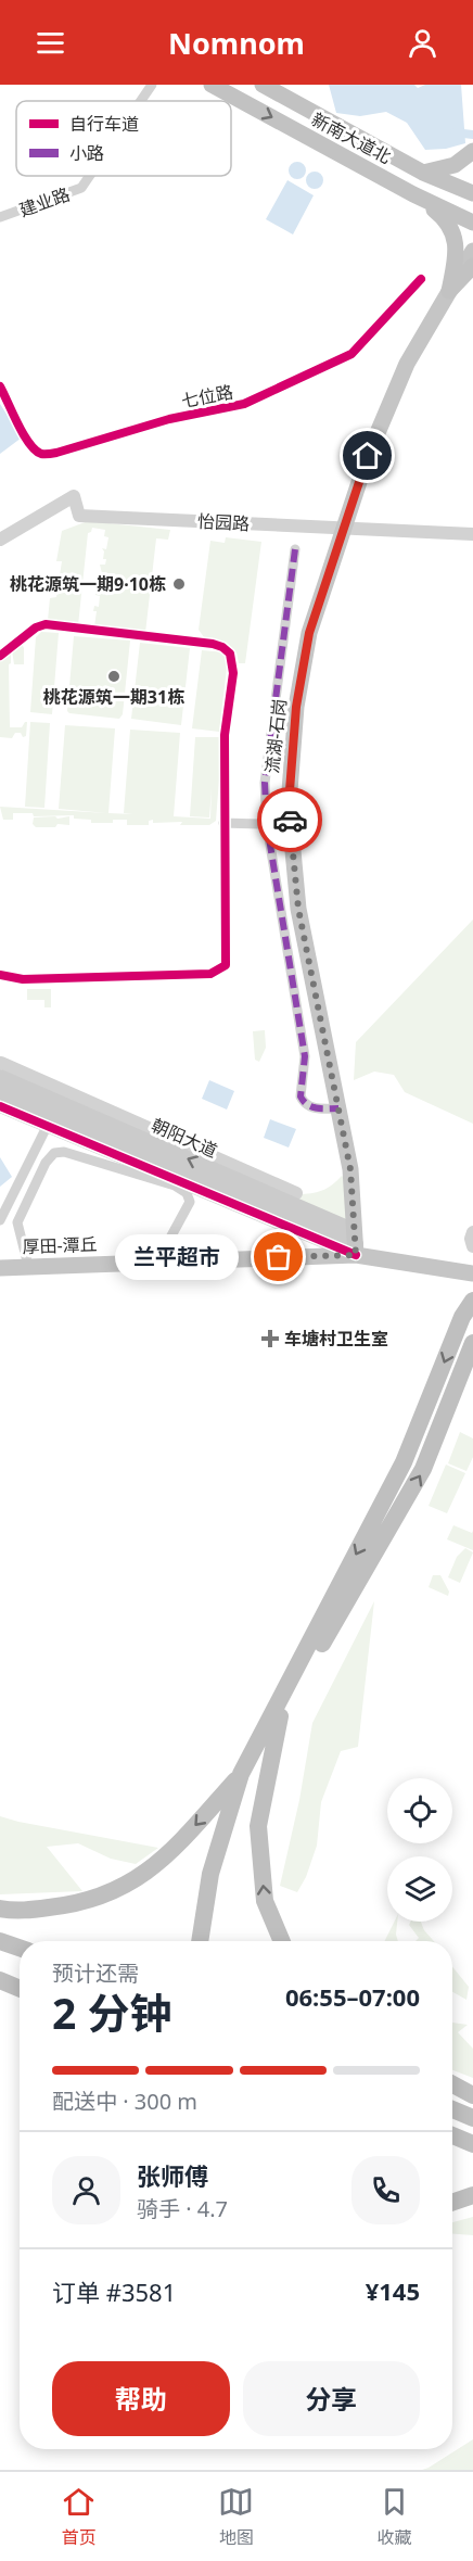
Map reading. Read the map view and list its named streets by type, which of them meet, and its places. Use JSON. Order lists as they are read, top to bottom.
{
  "streets": {
    "highway": ["新南大道北"],
    "main road": ["流湖-石岗", "朝阳大道", "厚田-潭丘"],
    "street": ["建业路", "七位路", "怡园路"]
  },
  "crossings": [
    ["怡园路", "流湖-石岗"],
    ["流湖-石岗", "朝阳大道"],
    ["流湖-石岗", "厚田-潭丘"],
    ["朝阳大道", "厚田-潭丘"]
  ],
  "places": {
    "other": ["桃花源筑一期9·10栋", "桃花源筑一期31栋", "兰平超市"],
    "health": ["车塘村卫生室"]
  },
  "legend": ["自行车道", "小路"],
  "page": {
    "header": "Nomnom",
    "bubble": "兰平超市",
    "heading": ["2 分钟", "预计还需", "06:55–07:00"],
    "panel": [
      "张师傅",
      "骑手 · 4.7",
      "订单 #3581",
      "¥145"
    ],
    "bar": "配送中 · 300 m",
    "buttons": ["帮助", "分享"],
    "tabs": ["首页", "地图", "收藏"]
  }
}
